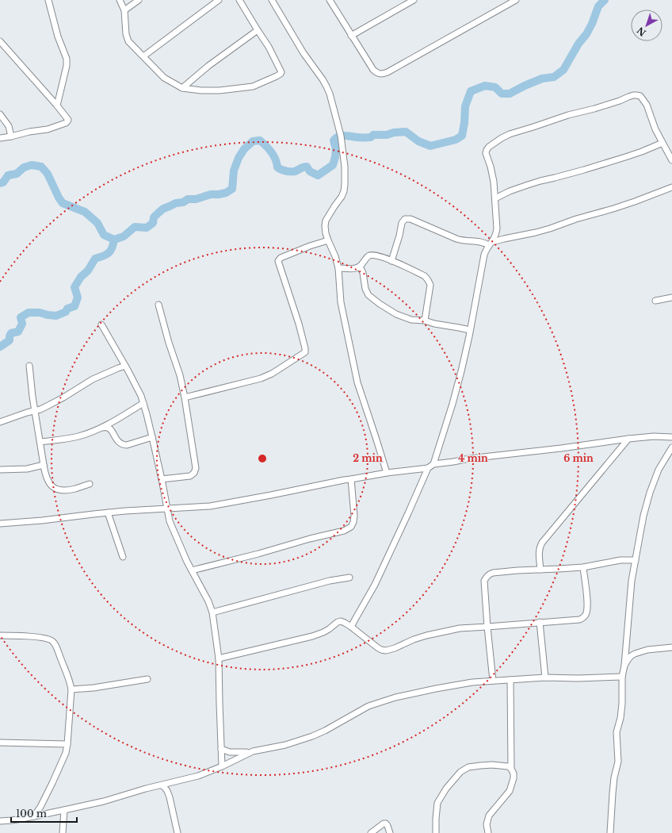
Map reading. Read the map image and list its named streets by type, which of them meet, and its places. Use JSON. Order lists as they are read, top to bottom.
{
  "scale_bar": "100 m",
  "north": "bottom left",
  "rings": ["2 min", "4 min", "6 min"]
}
